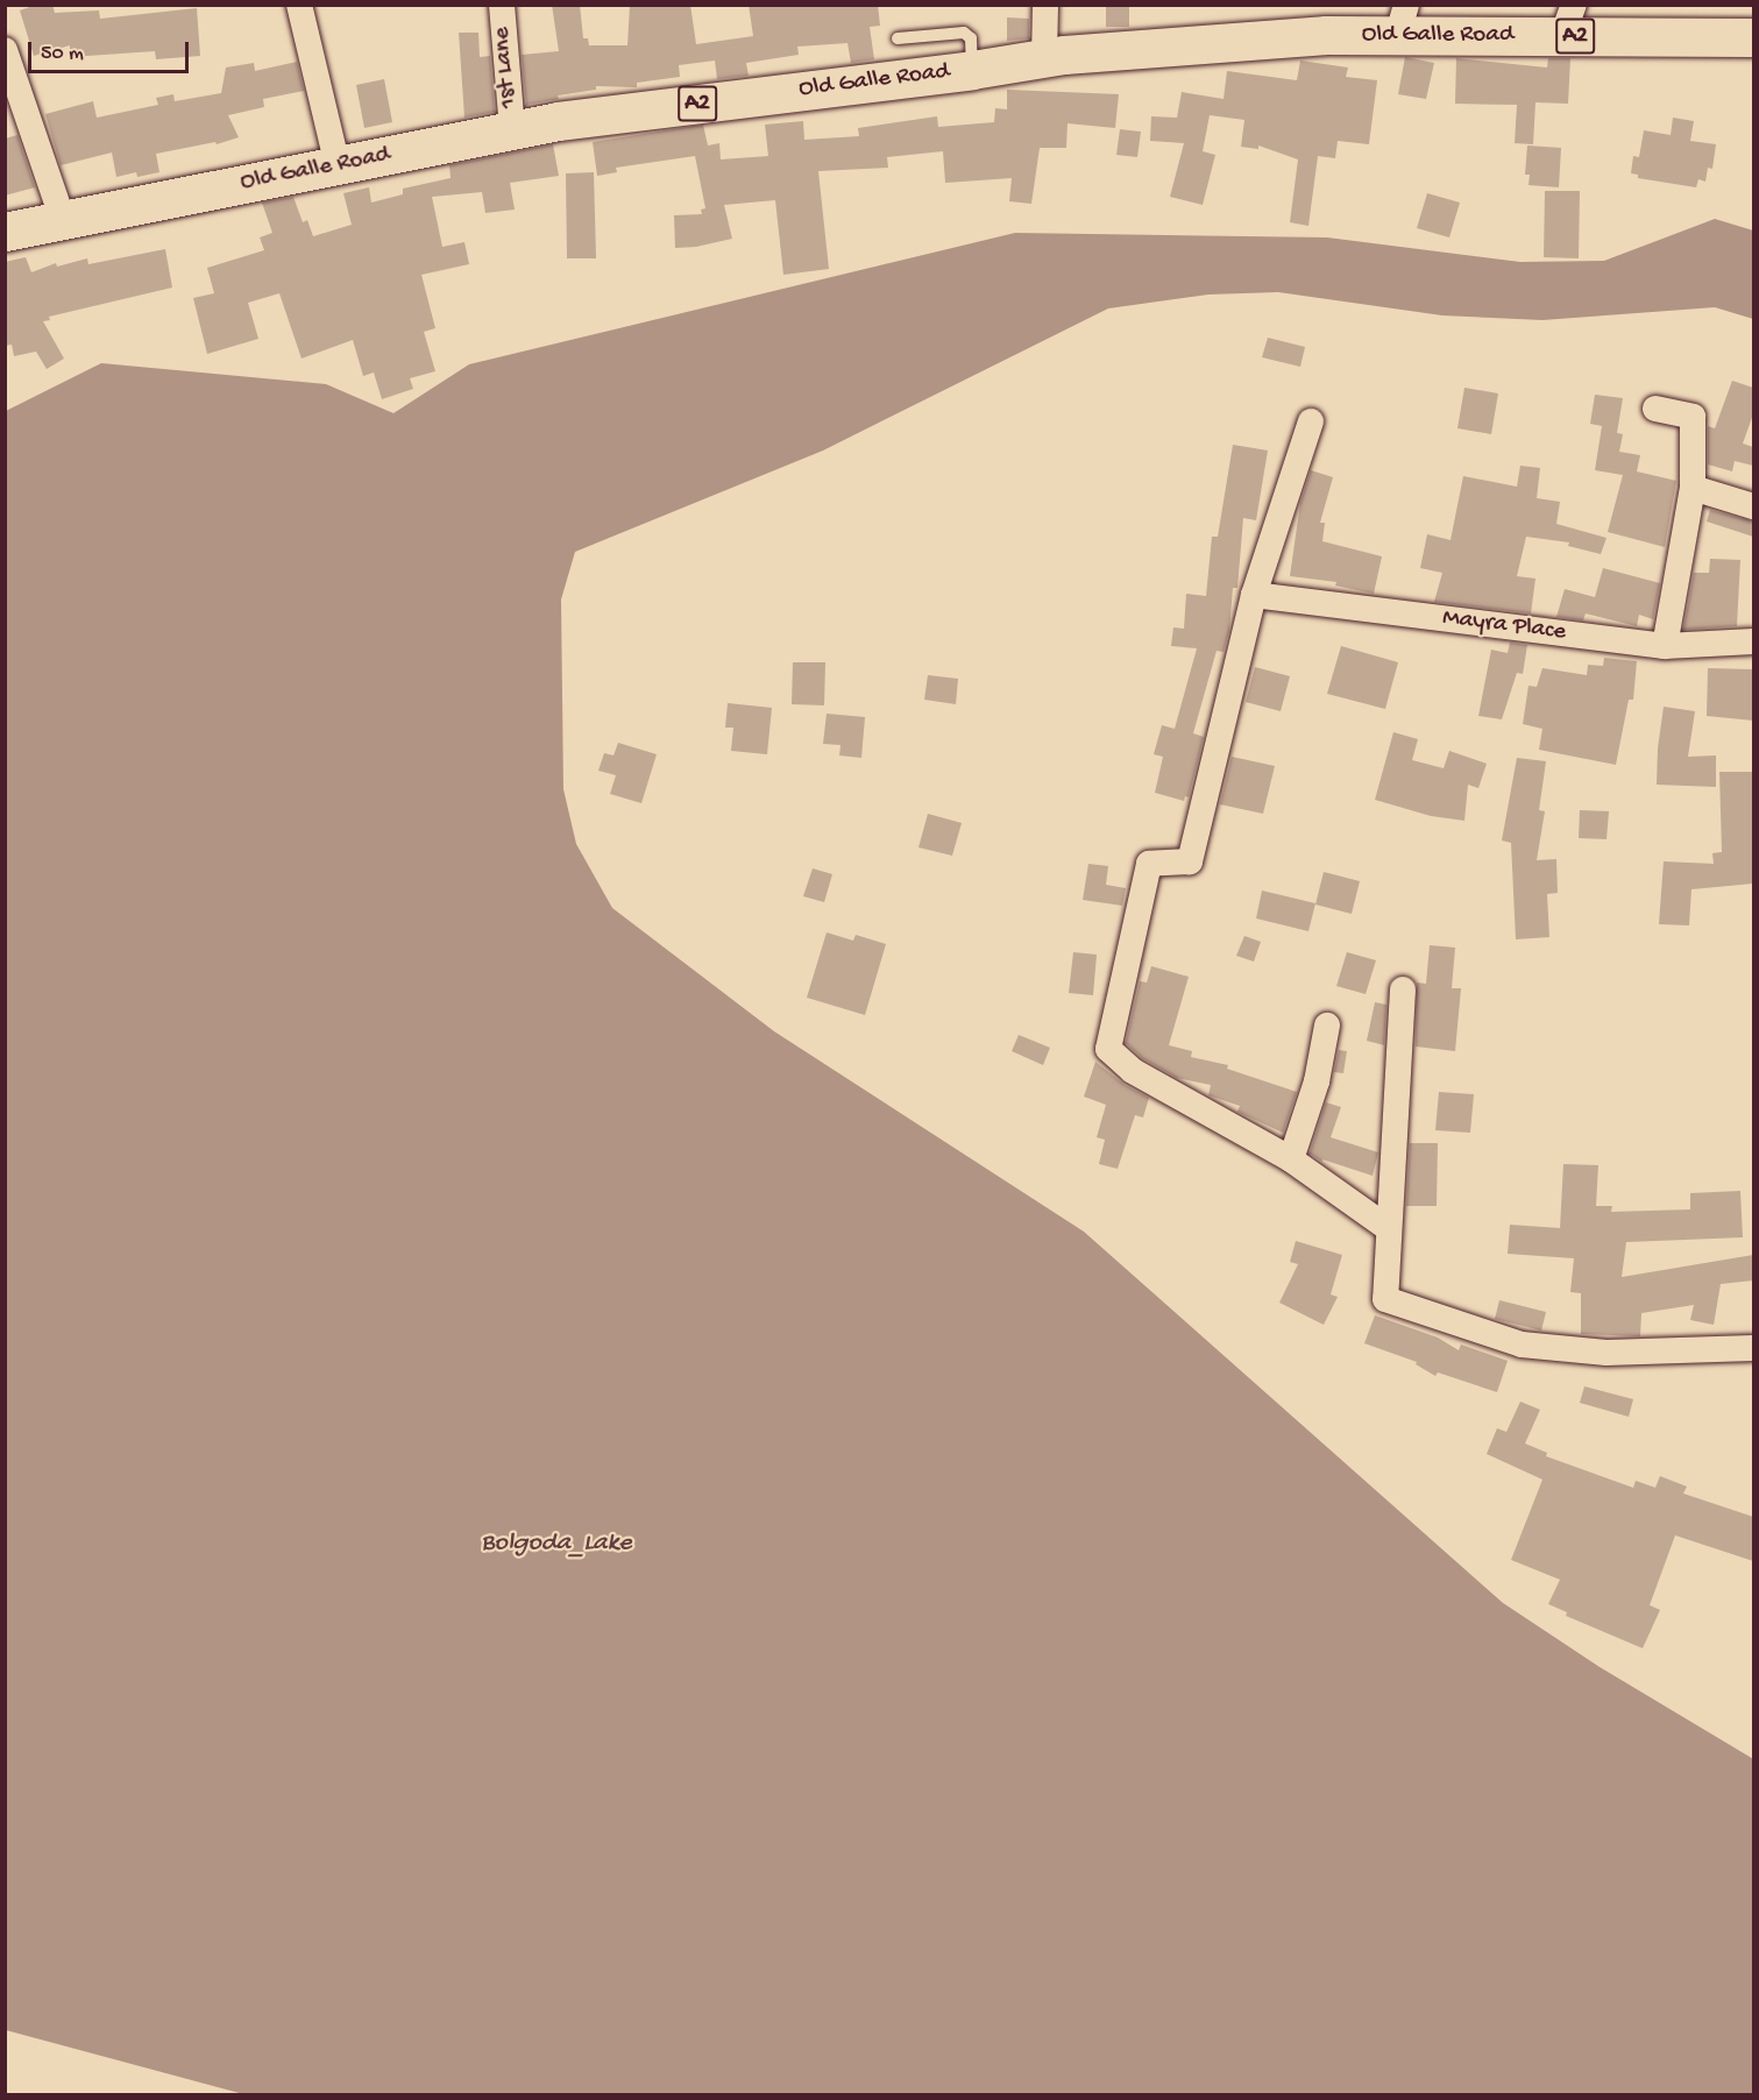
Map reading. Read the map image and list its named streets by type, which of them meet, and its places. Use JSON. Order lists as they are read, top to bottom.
{
  "streets": {
    "highway": ["Old Galle Road", "A2"],
    "street": ["1st Lane", "Mayra Place"]
  },
  "crossings": [
    ["Old Galle Road", "1st Lane"]
  ],
  "water": ["Bolgoda_Lake"],
  "scale_bar": "50 m"
}
